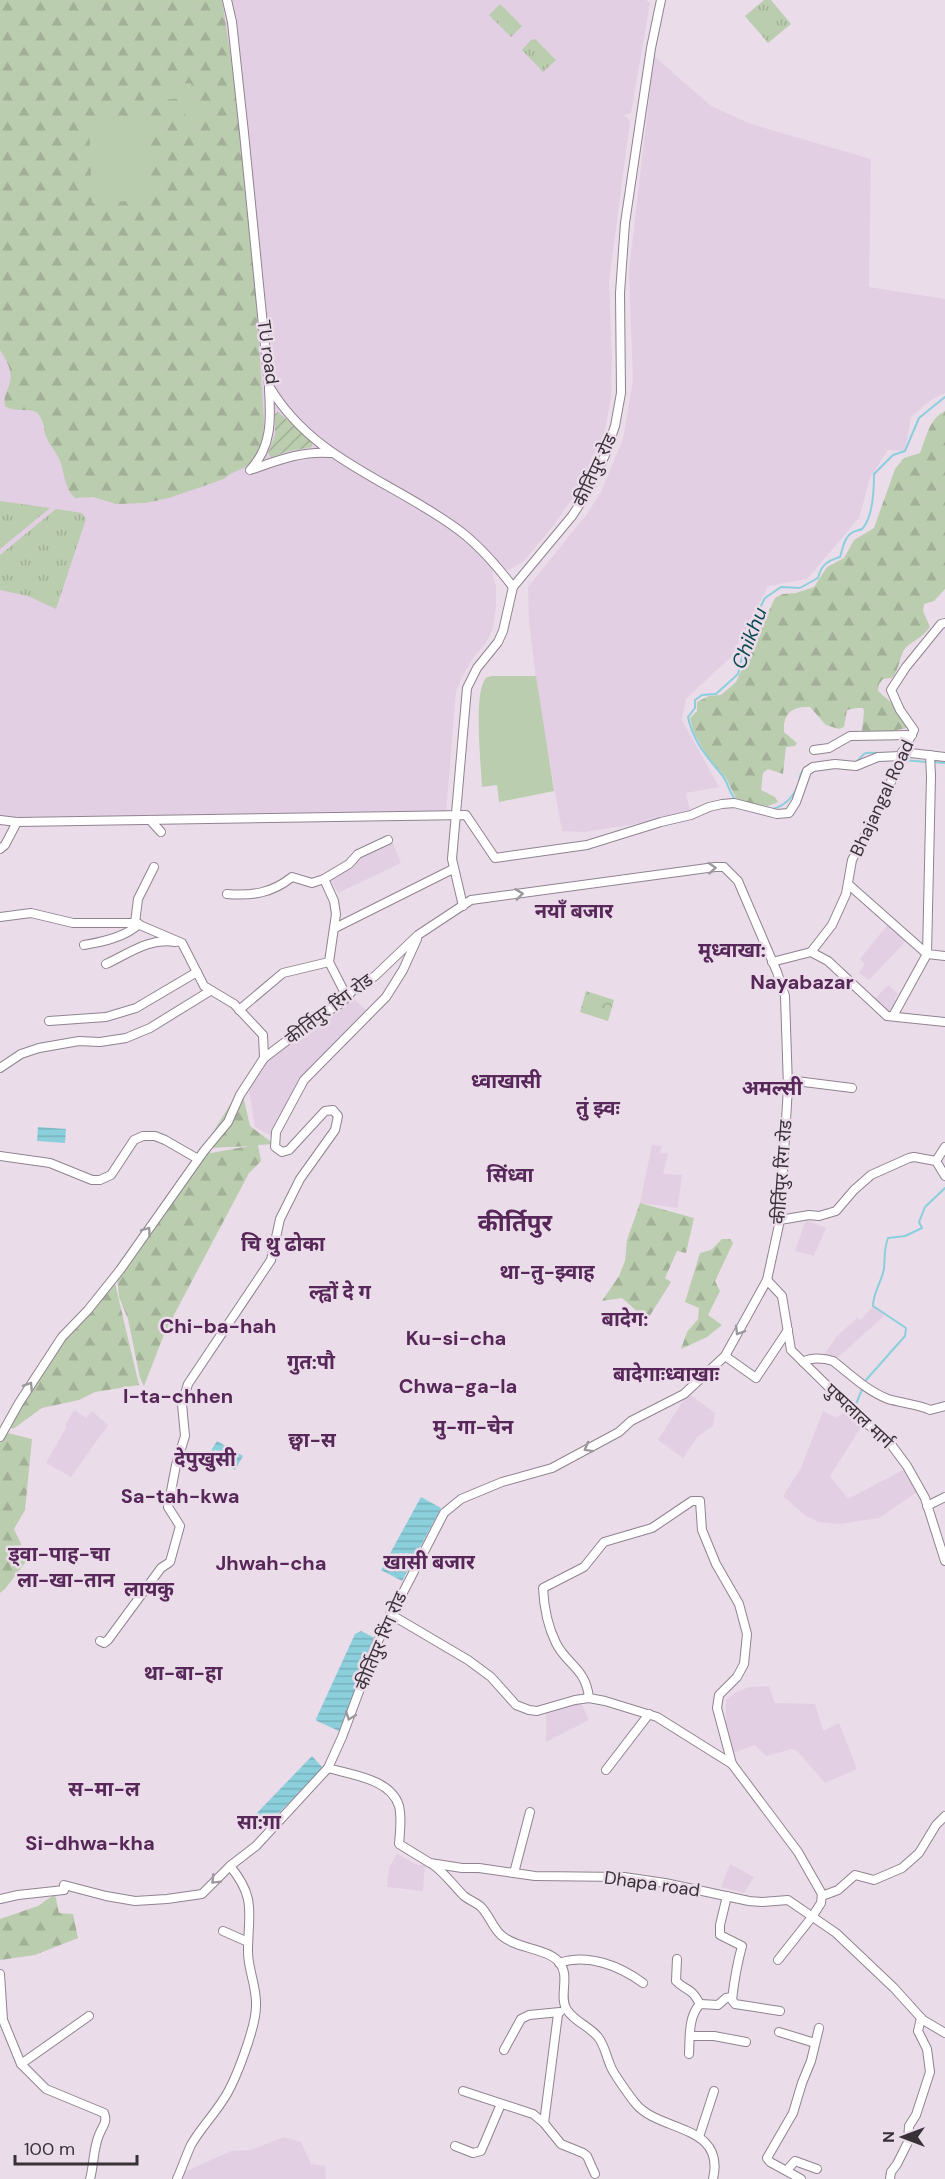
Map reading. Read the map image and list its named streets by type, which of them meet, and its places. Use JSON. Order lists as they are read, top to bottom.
{
  "streets": {
    "street": [
      "TU road",
      "कीर्तिपुर रोड",
      "Bhajangal Road",
      "कीर्तिपुर रिंग रोड",
      "पुष्पलाल मार्ग",
      "Dhapa road"
    ]
  },
  "crossings": [
    ["TU road", "कीर्तिपुर रोड"],
    ["कीर्तिपुर रोड", "कीर्तिपुर रिंग रोड"],
    ["कीर्तिपुर रिंग रोड", "पुष्पलाल मार्ग"],
    ["कीर्तिपुर रिंग रोड", "Dhapa road"]
  ],
  "districts": [
    "नयाँ बजार",
    "मूध्वाखा:",
    "Nayabazar",
    "ध्वाखासी",
    "अमल्सी",
    "तुं झ्वः",
    "सिंध्वा",
    "कीर्तिपुर",
    "चि थु ढोका",
    "था-तु-झ्वाह",
    "ल्ह्वों दे ग",
    "बादेग:",
    "Chi-ba-hah",
    "Ku-si-cha",
    "गुत:पौ",
    "बादेगाःध्वाखाः",
    "Chwa-ga-la",
    "I-ta-chhen",
    "मु-गा-चेन",
    "छ्वा-स",
    "देपुखुसी",
    "Sa-tah-kwa",
    "ड्वा-पाह-चा",
    "खासी बजार",
    "Jhwah-cha",
    "ला-खा-तान",
    "लायकु",
    "था-बा-हा",
    "स-मा-ल",
    "सा:गा",
    "Si-dhwa-kha"
  ],
  "water": ["Chikhu"],
  "scale_bar": "100 m",
  "north": "left"
}
